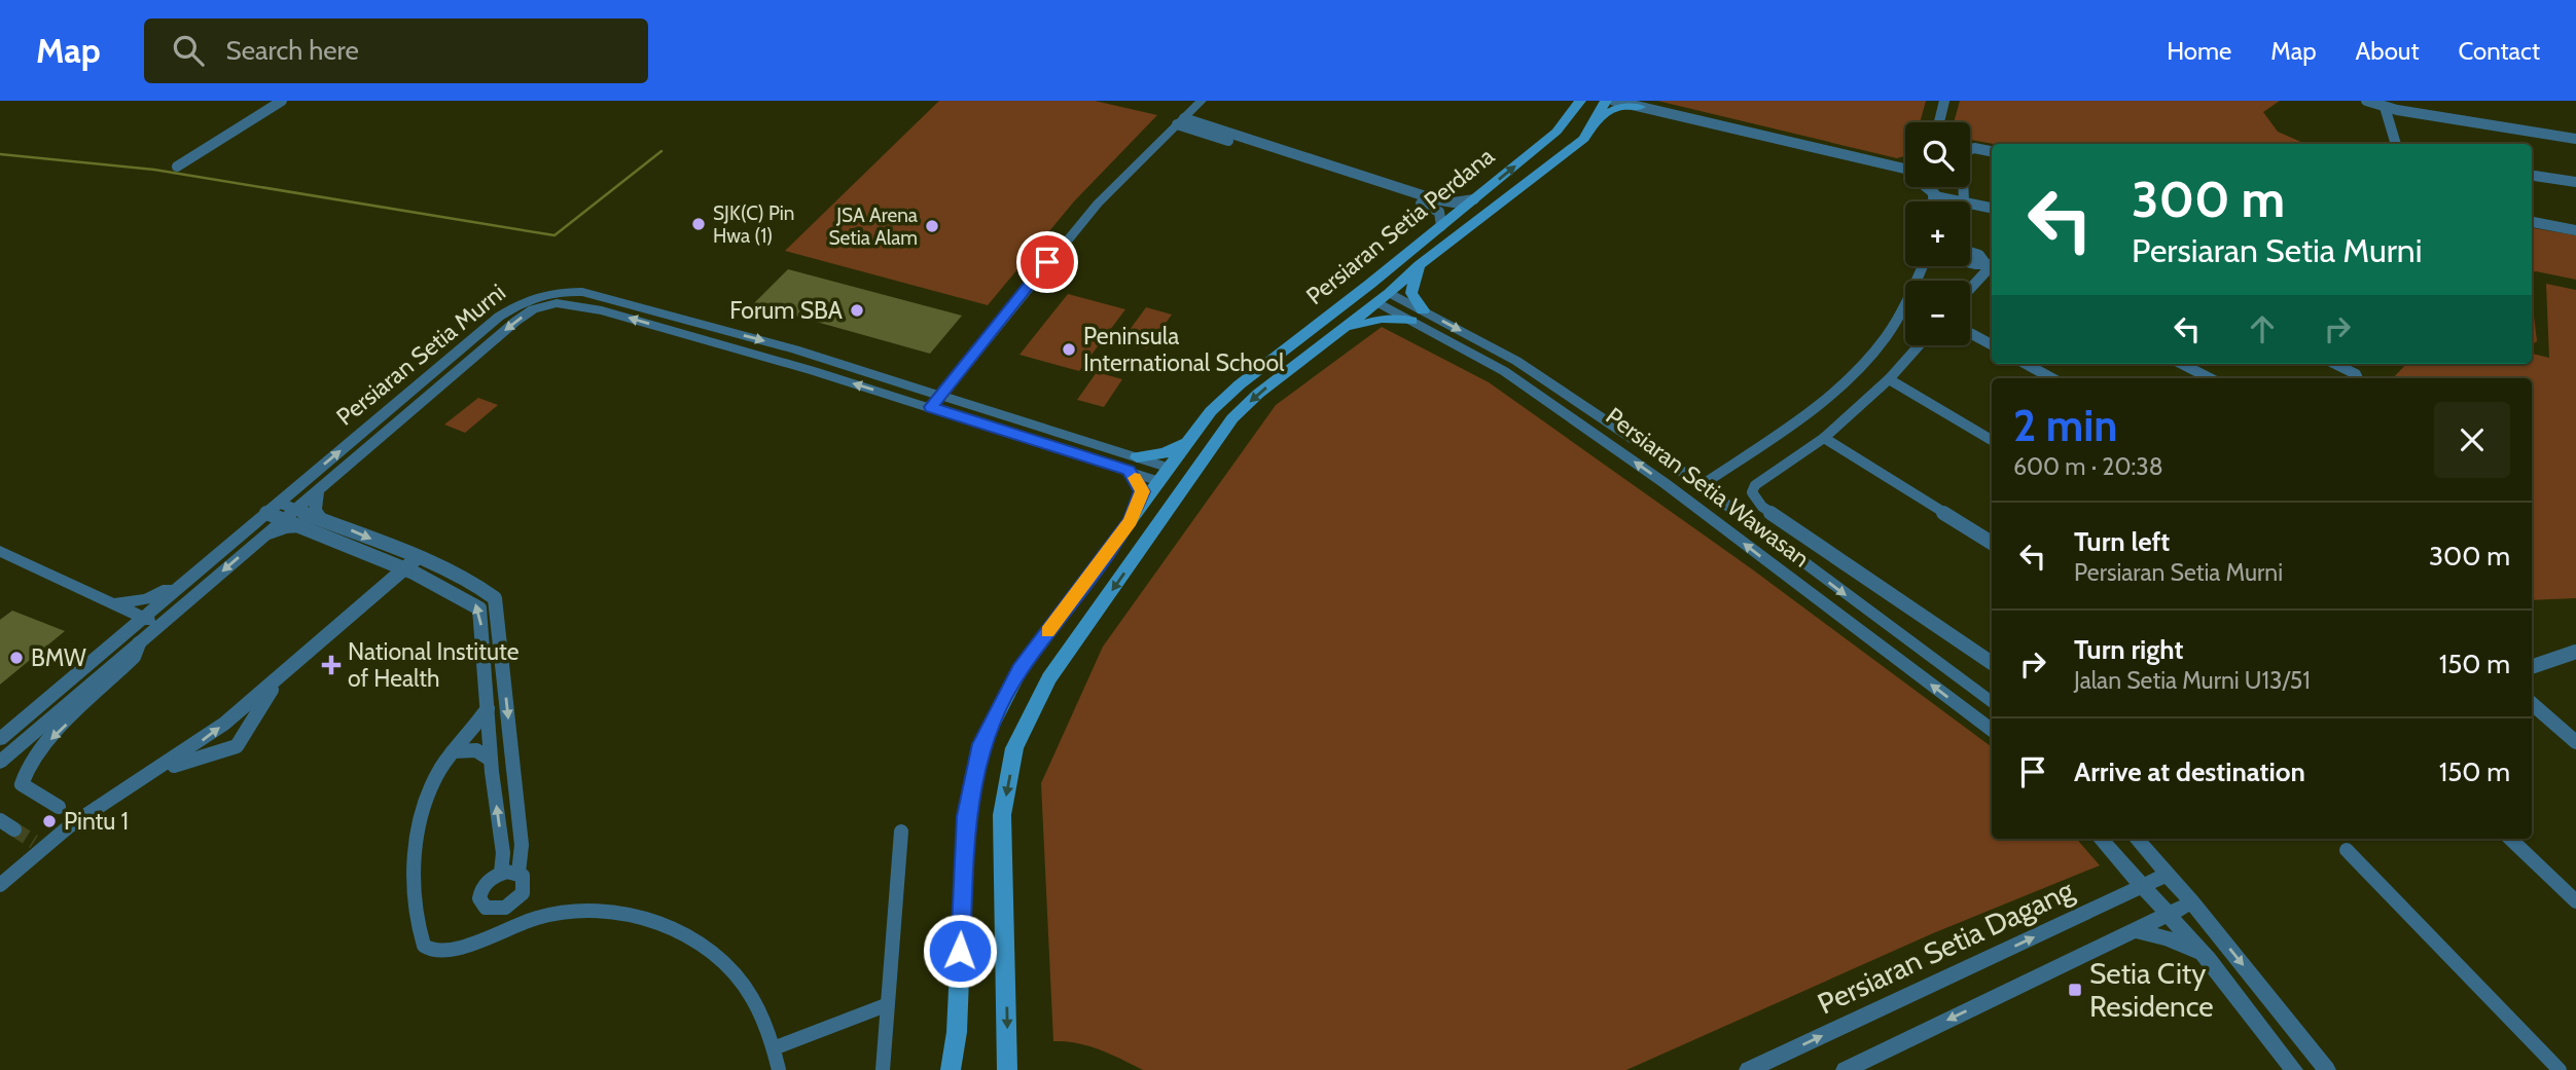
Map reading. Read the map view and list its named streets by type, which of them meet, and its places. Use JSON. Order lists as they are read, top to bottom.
{
  "streets": {
    "main road": ["Persiaran Setia Perdana"],
    "street": ["Persiaran Setia Murni", "Persiaran Setia Wawasan", "Persiaran Setia Dagang"]
  },
  "crossings": [
    ["Persiaran Setia Perdana", "Persiaran Setia Murni"],
    ["Persiaran Setia Perdana", "Persiaran Setia Wawasan"]
  ],
  "places": {
    "other": [
      "SJK(C) Pin Hwa (1)",
      "JSA Arena Setia Alam",
      "Forum SBA",
      "Peninsula International School",
      "BMW",
      "Pintu 1"
    ],
    "health": ["National Institute of Health"],
    "transit": ["Setia City Residence"]
  },
  "page": {
    "header": "Map",
    "search": "Search here",
    "nav": [
      "Home",
      "Map",
      "About",
      "Contact"
    ],
    "map_buttons": ["+", "−"],
    "turn": ["300 m", "Persiaran Setia Murni"],
    "heading": ["2 min", "600 m · 20:38"],
    "list": [
      {
        "name": "Turn left",
        "note": "Persiaran Setia Murni",
        "value": "300 m"
      },
      {
        "name": "Turn right",
        "note": "Jalan Setia Murni U13/51",
        "value": "150 m"
      },
      {
        "name": "Arrive at destination",
        "value": "150 m"
      }
    ]
  }
}
